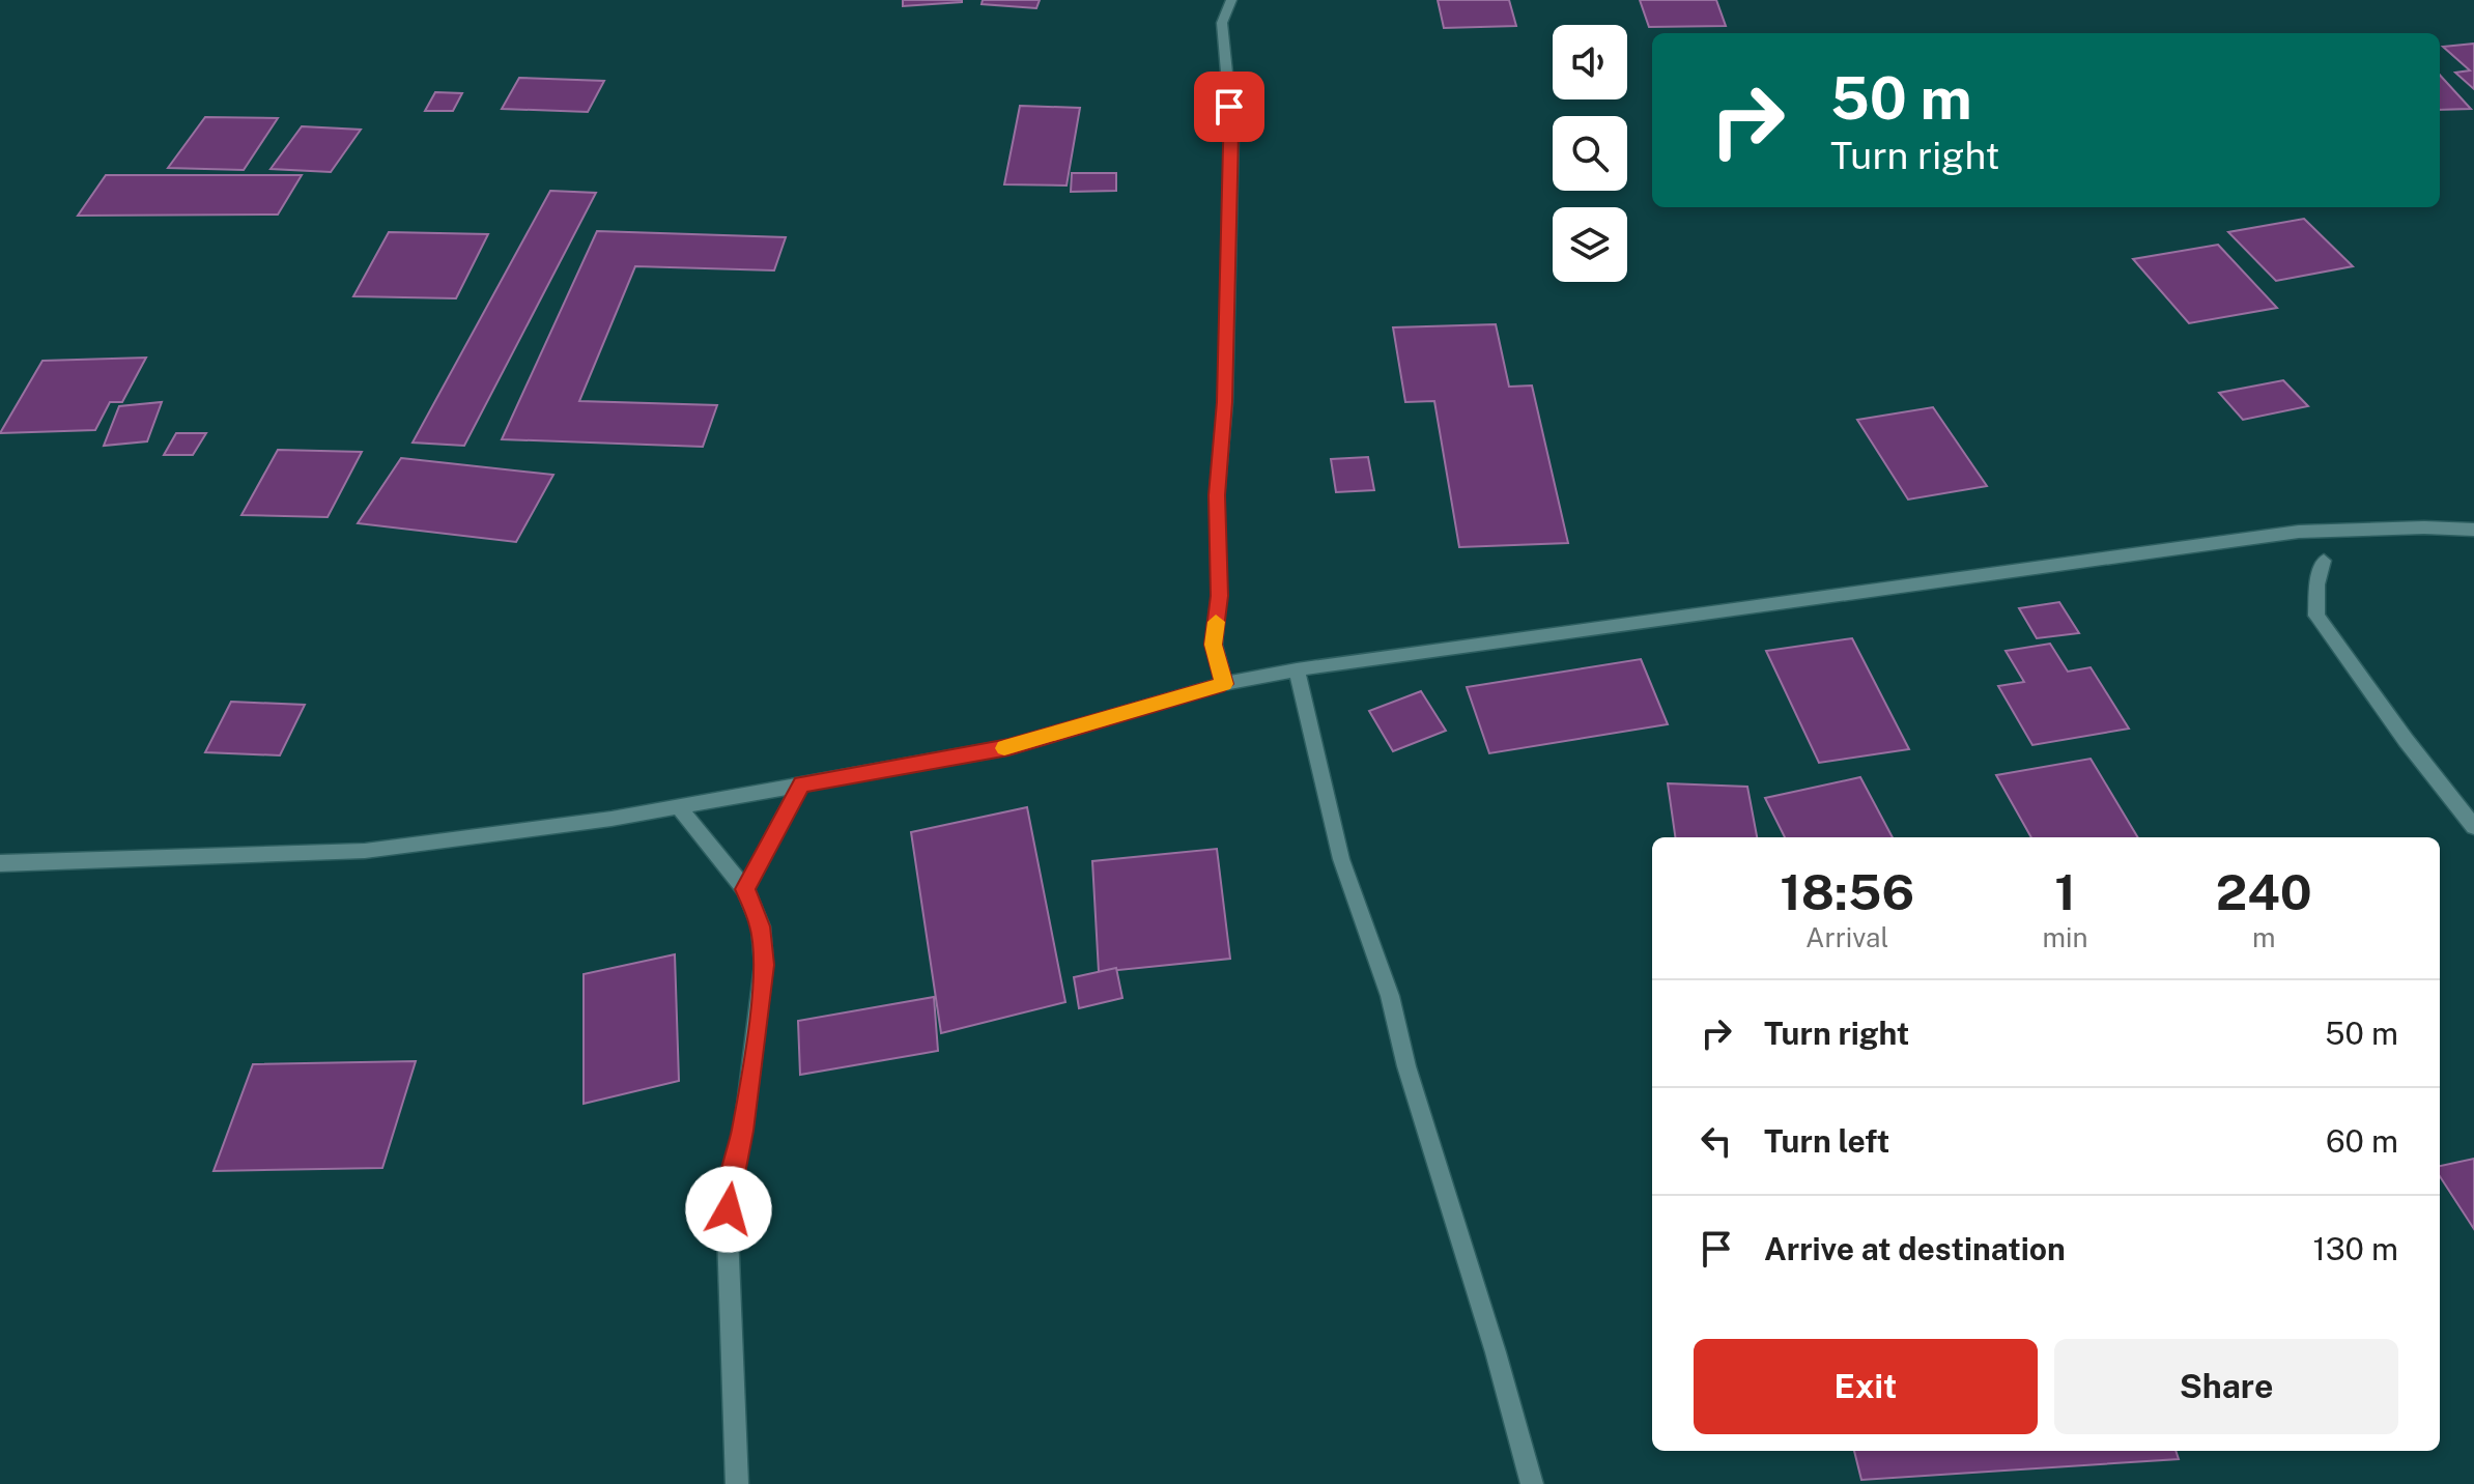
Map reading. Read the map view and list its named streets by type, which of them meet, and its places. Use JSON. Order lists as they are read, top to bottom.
{
  "page": {
    "turn": ["50 m", "Turn right"],
    "eta": [
      "18:56",
      "Arrival",
      "1",
      "min",
      "240",
      "m"
    ],
    "list": [
      {
        "name": "Turn right",
        "value": "50 m"
      },
      {
        "name": "Turn left",
        "value": "60 m"
      },
      {
        "name": "Arrive at destination",
        "value": "130 m"
      }
    ],
    "buttons": ["Exit", "Share"]
  }
}
